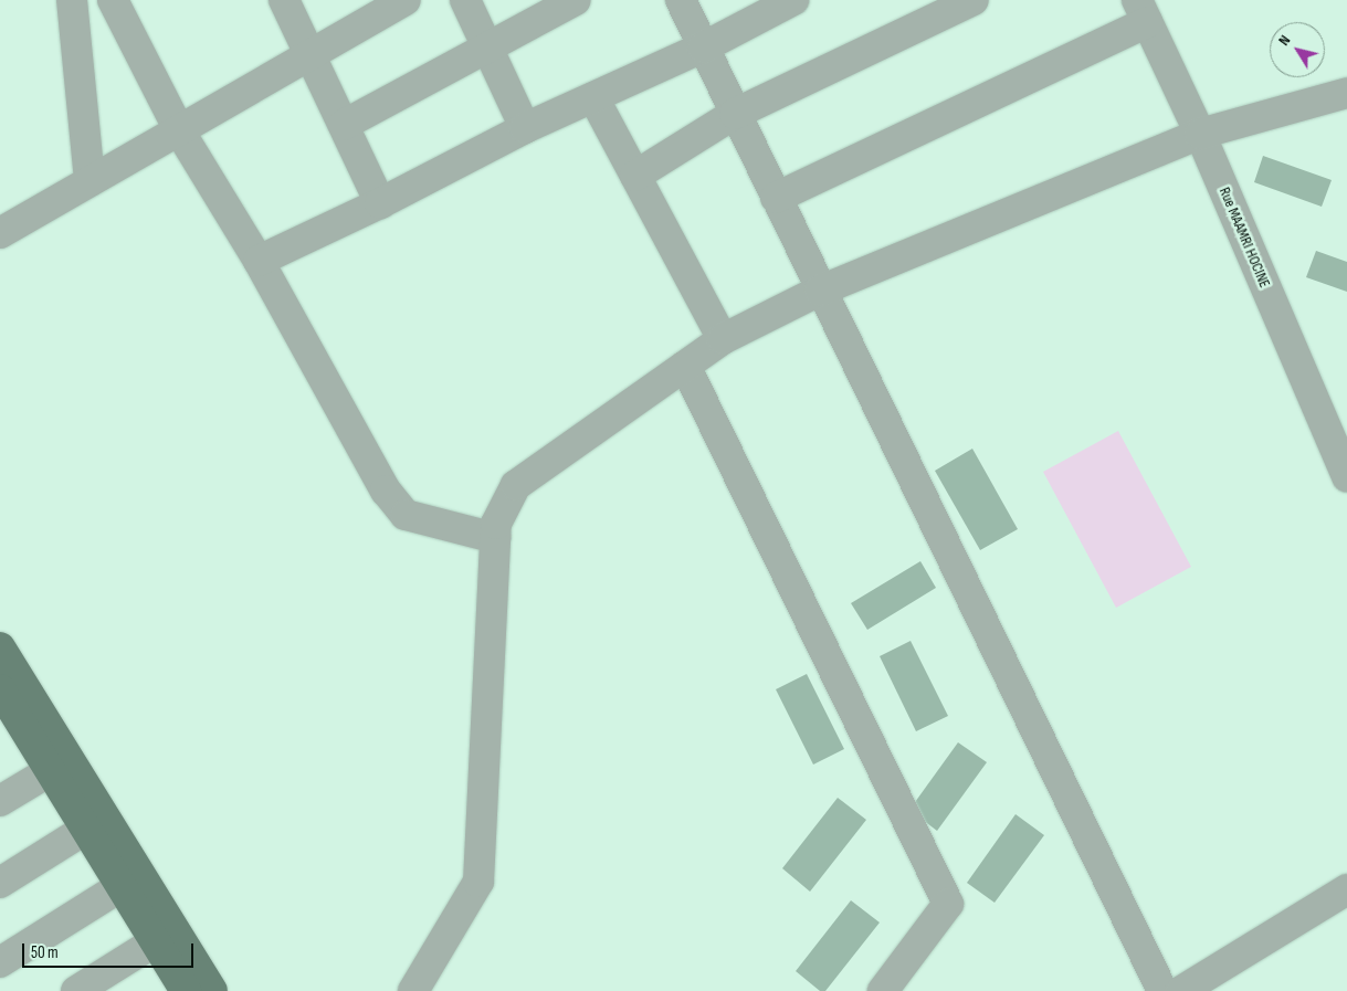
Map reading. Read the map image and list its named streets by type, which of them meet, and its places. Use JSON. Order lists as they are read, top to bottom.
{
  "streets": {
    "street": ["Rue MAAMRI HOCINE"]
  },
  "scale_bar": "50 m",
  "north": "top left"
}
